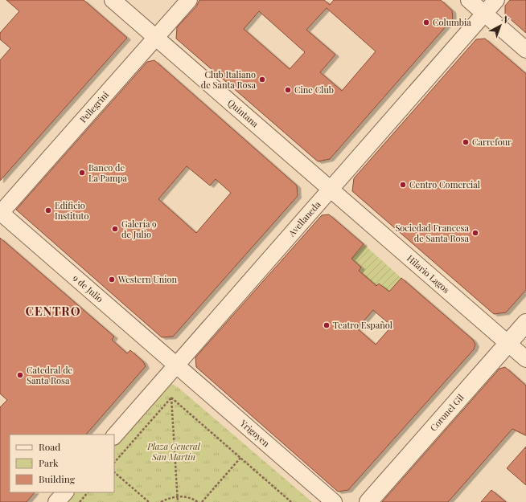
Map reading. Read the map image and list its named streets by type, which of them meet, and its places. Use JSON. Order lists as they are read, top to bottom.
{
  "streets": {
    "street": [
      "Pellegrini",
      "Quintana",
      "Avellaneda",
      "Hilario Lagos",
      "9 de Julio",
      "Coronel Gil",
      "Yrigoyen"
    ]
  },
  "crossings": [
    ["Pellegrini", "Quintana"],
    ["Pellegrini", "9 de Julio"],
    ["Quintana", "Avellaneda"],
    ["Quintana", "Hilario Lagos"],
    ["Avellaneda", "Hilario Lagos"],
    ["Avellaneda", "9 de Julio"],
    ["Avellaneda", "Yrigoyen"],
    ["Hilario Lagos", "Coronel Gil"],
    ["9 de Julio", "Yrigoyen"]
  ],
  "districts": ["CENTRO"],
  "parks": ["Plaza General San Martín"],
  "places": [
    "Columbia",
    "Club Italiano de Santa Rosa",
    "Cine Club",
    "Carrefour",
    "Banco de La Pampa",
    "Centro Comercial",
    "Edificio Instituto",
    "Galería 9 de Julio",
    "Sociedad Francesa de Santa Rosa",
    "Western Union",
    "Teatro Español",
    "Catedral de Santa Rosa"
  ],
  "legend": ["Road", "Park", "Building"],
  "north": "top right"
}
